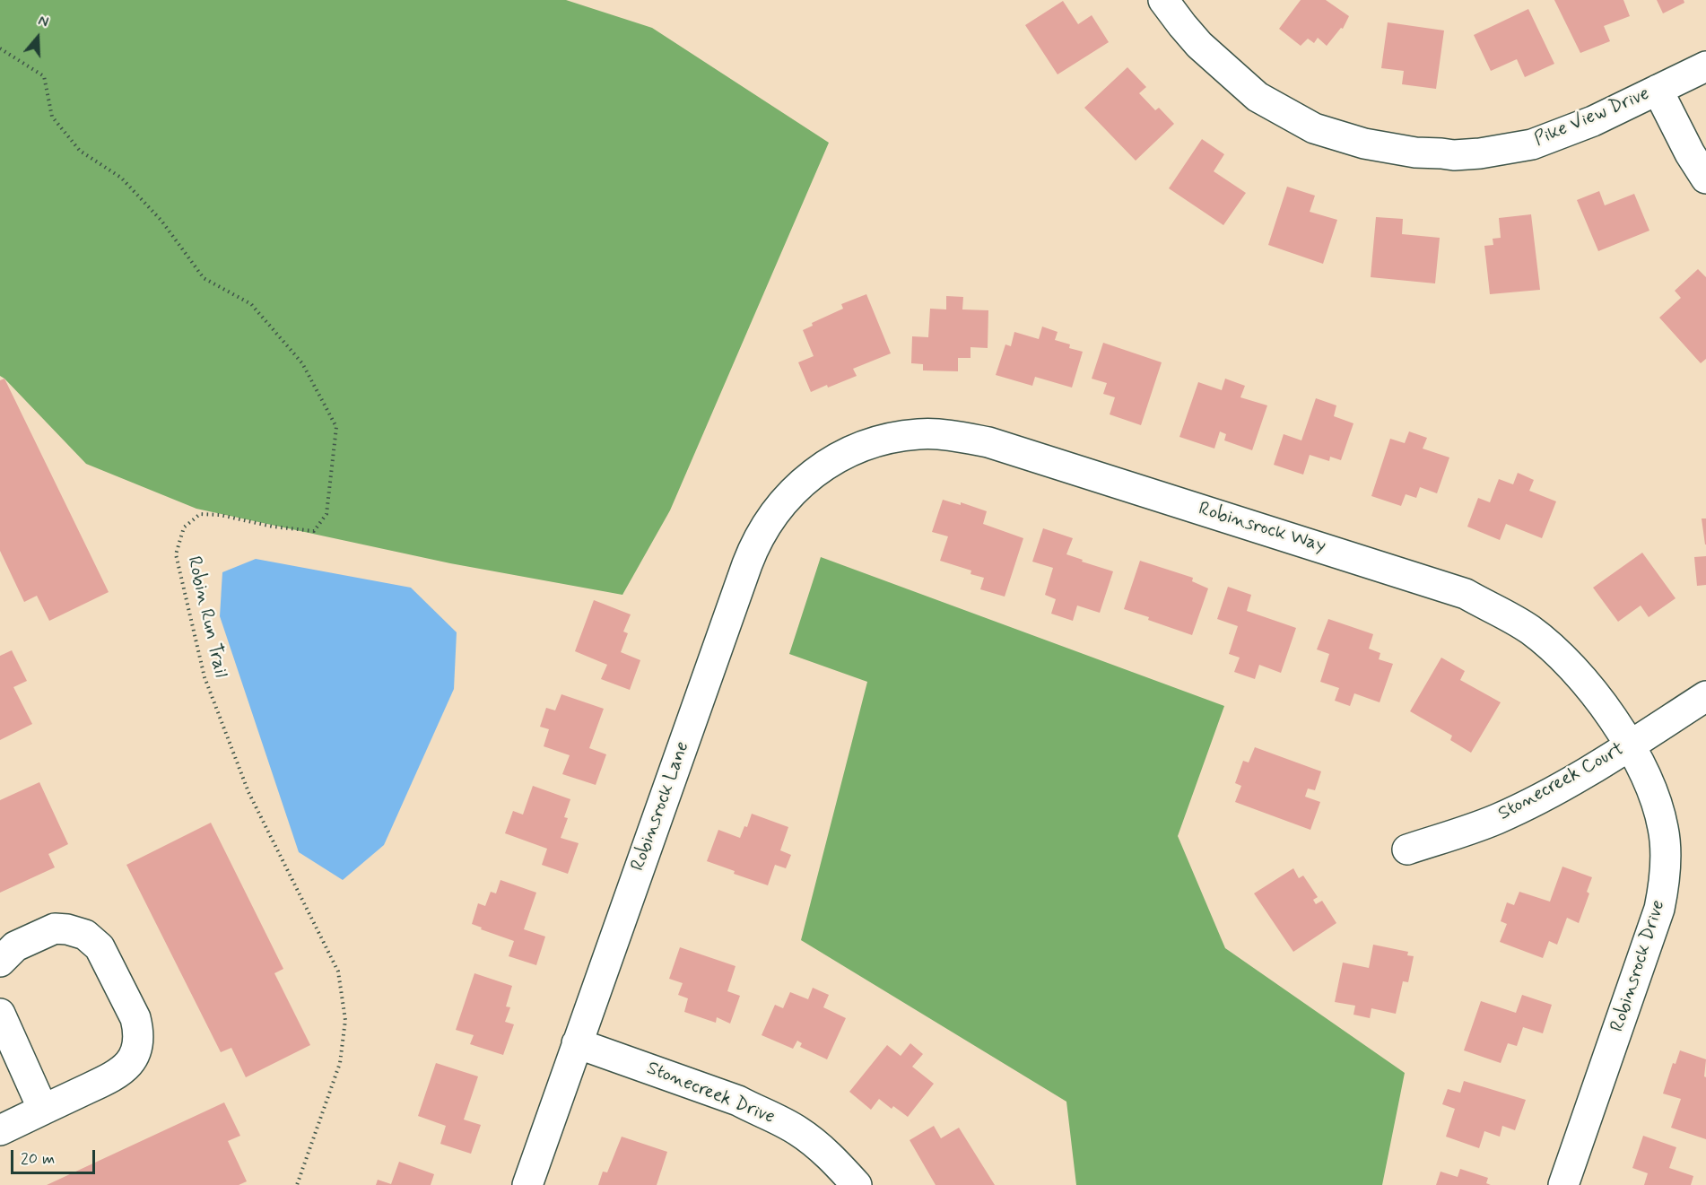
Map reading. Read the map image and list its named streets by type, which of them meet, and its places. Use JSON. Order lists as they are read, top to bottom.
{
  "streets": {
    "street": [
      "Pike View Drive",
      "Robinsrock Way",
      "Stonecreek Court",
      "Robinsrock Lane",
      "Robinsrock Drive",
      "Stonecreek Drive"
    ],
    "path": ["Robin Run Trail"]
  },
  "crossings": [
    ["Robinsrock Way", "Stonecreek Court"],
    ["Robinsrock Way", "Robinsrock Lane"],
    ["Robinsrock Way", "Robinsrock Drive"],
    ["Stonecreek Court", "Robinsrock Drive"],
    ["Robinsrock Lane", "Stonecreek Drive"]
  ],
  "scale_bar": "20 m",
  "north": "top"
}
